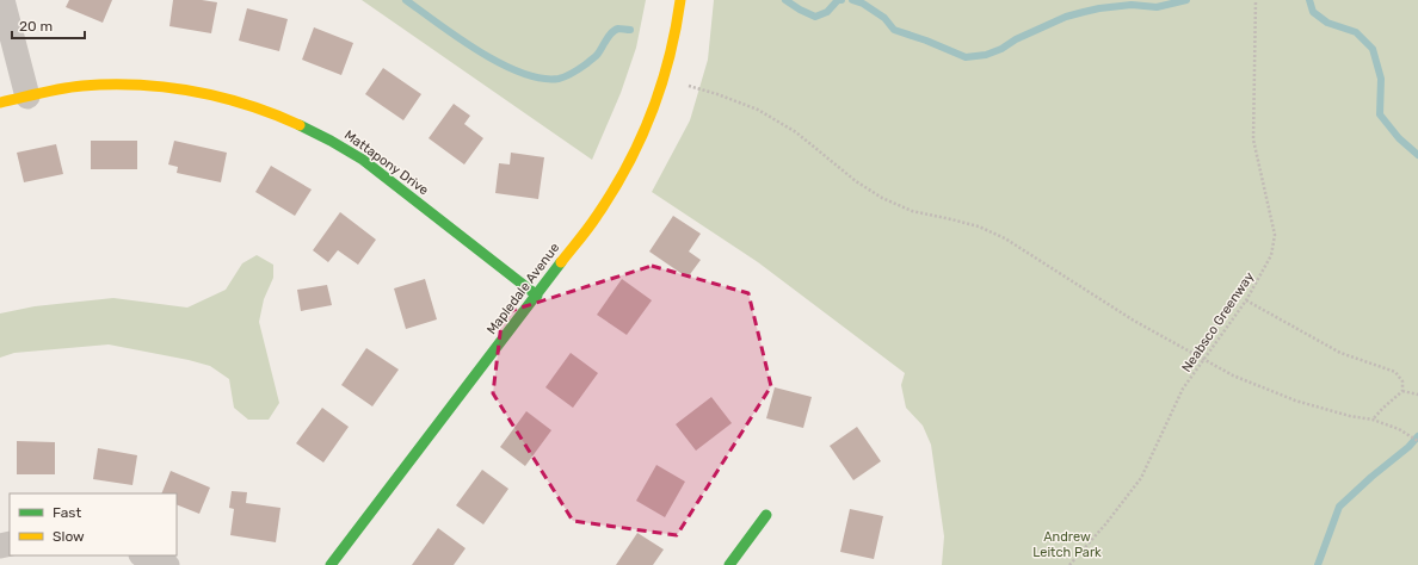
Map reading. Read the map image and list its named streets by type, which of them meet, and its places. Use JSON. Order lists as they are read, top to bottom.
{
  "streets": {
    "street": ["Mattapony Drive", "Mapledale Avenue"],
    "path": ["Neabsco Greenway"]
  },
  "crossings": [
    ["Mattapony Drive", "Mapledale Avenue"]
  ],
  "parks": ["Andrew Leitch Park"],
  "legend": ["Fast", "Slow"],
  "scale_bar": "20 m"
}
